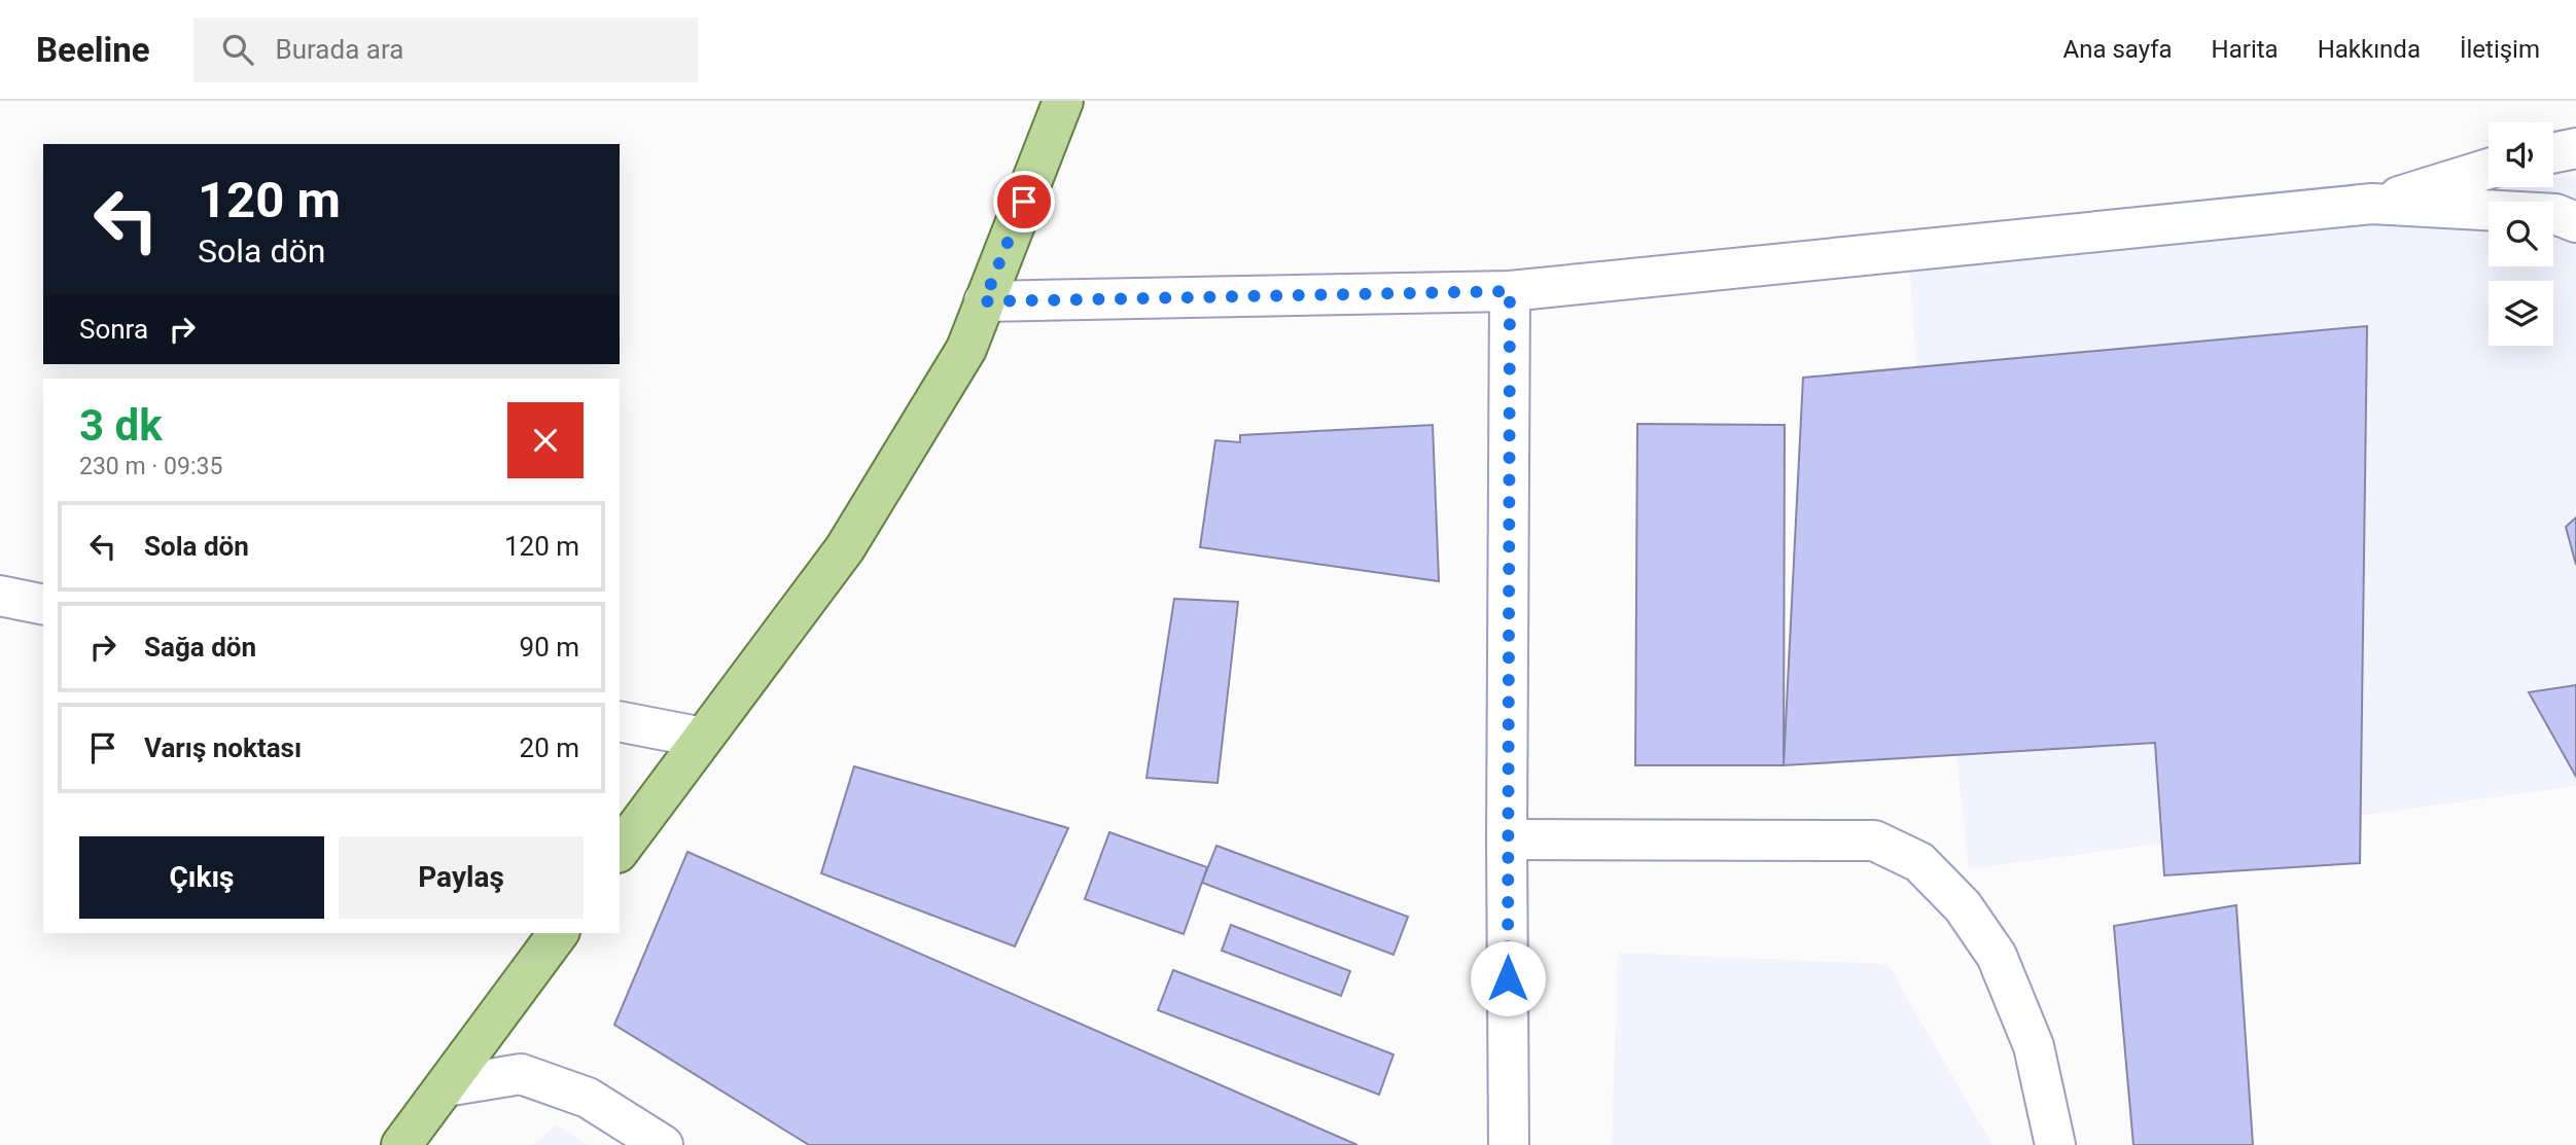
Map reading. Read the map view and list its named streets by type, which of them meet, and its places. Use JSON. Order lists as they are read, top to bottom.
{
  "page": {
    "header": "Beeline",
    "search": "Burada ara",
    "nav": [
      "Ana sayfa",
      "Harita",
      "Hakkında",
      "İletişim"
    ],
    "turn": ["120 m", "Sola dön"],
    "then": "Sonra",
    "heading": ["3 dk", "230 m · 09:35"],
    "list": [
      {
        "name": "Sola dön",
        "value": "120 m"
      },
      {
        "name": "Sağa dön",
        "value": "90 m"
      },
      {
        "name": "Varış noktası",
        "value": "20 m"
      }
    ],
    "buttons": ["Çıkış", "Paylaş"]
  }
}
